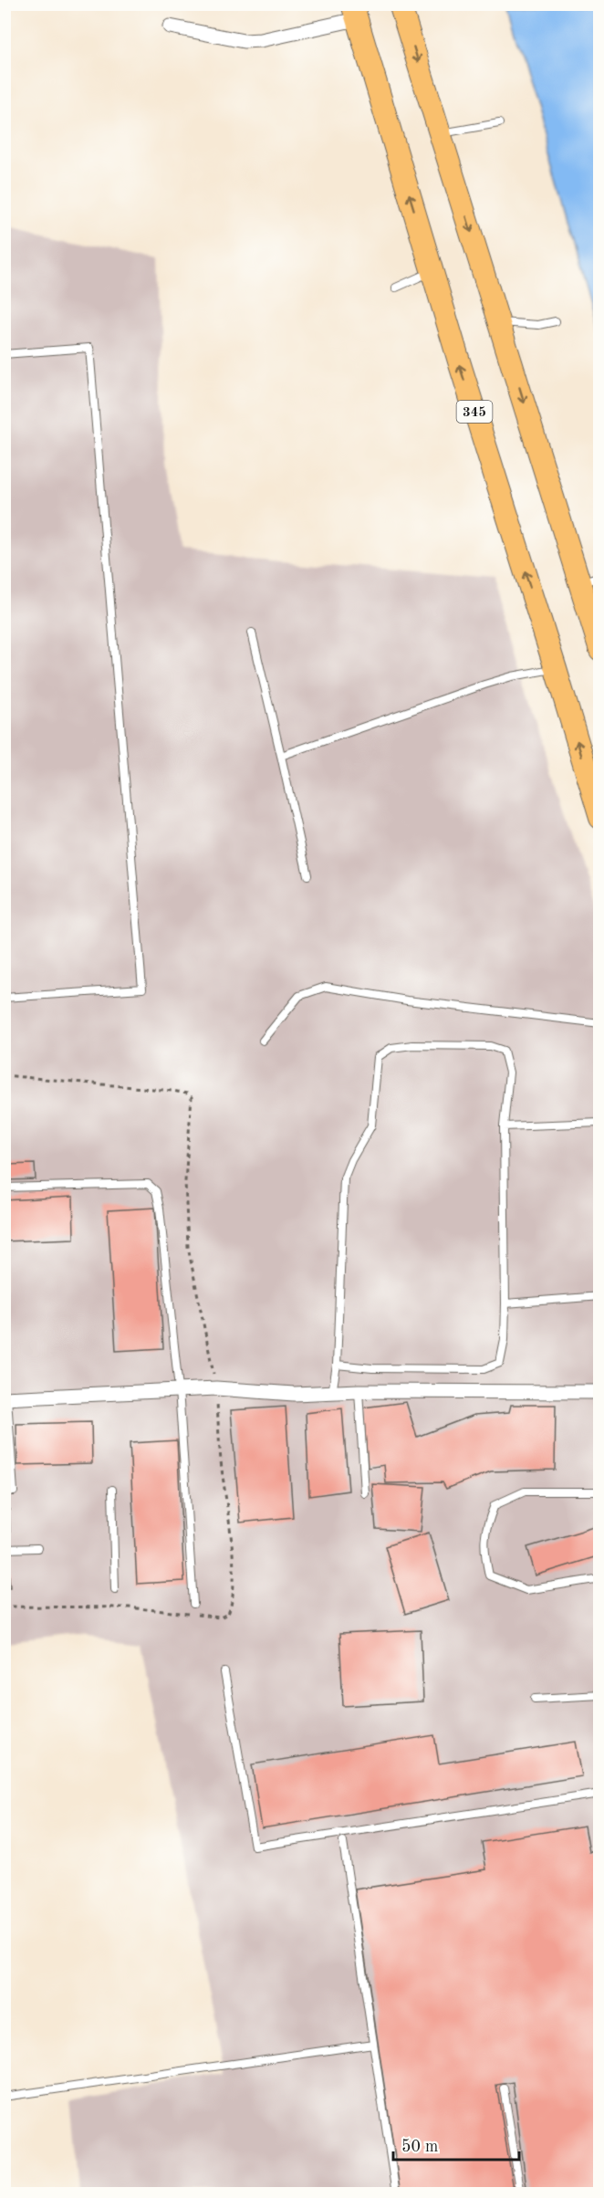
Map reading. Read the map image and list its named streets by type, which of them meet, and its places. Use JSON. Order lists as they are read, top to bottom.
{
  "streets": {
    "main road": ["345"]
  },
  "scale_bar": "50 m"
}
